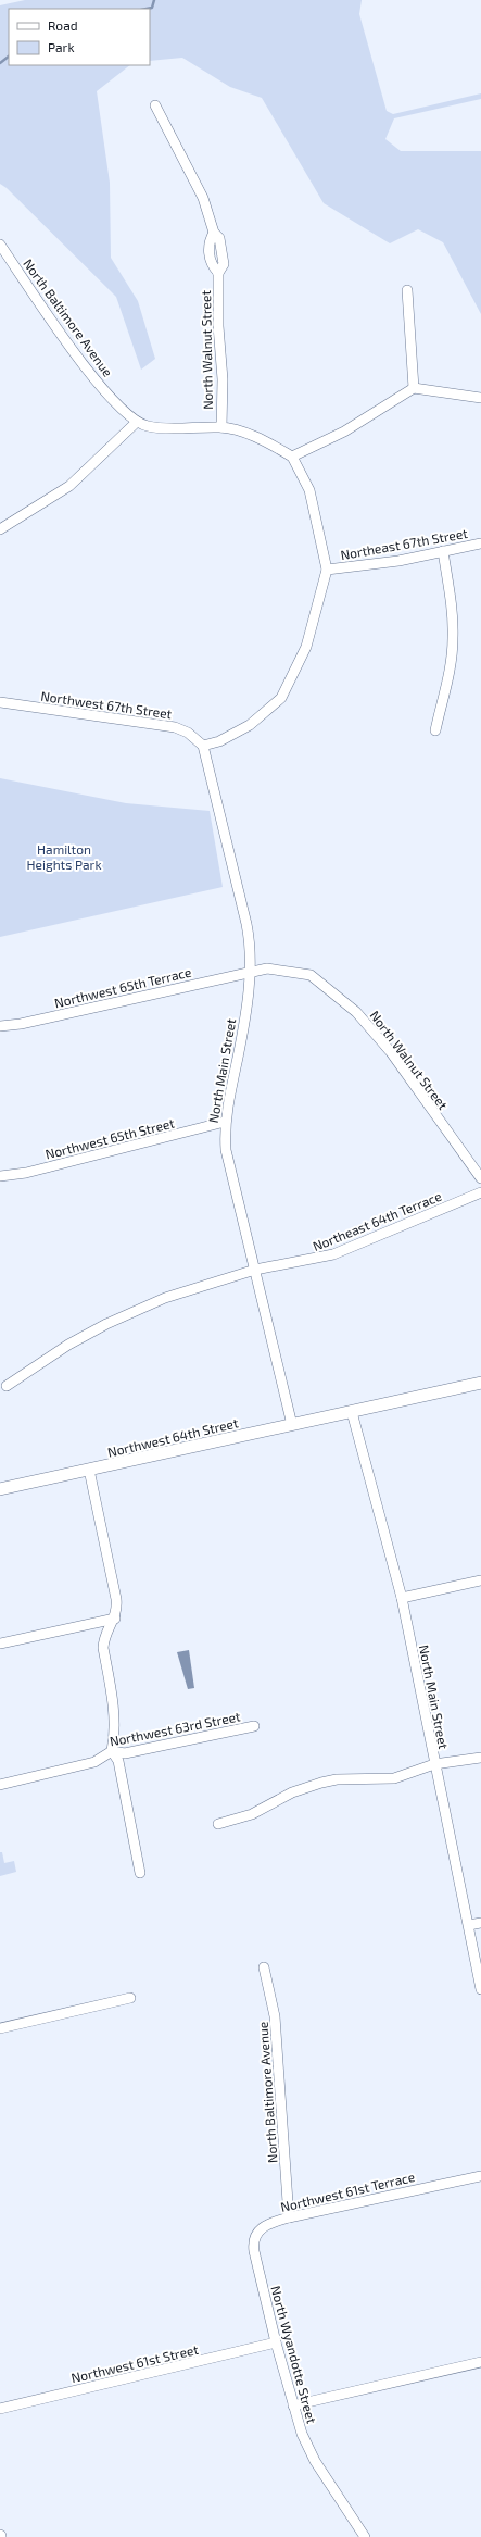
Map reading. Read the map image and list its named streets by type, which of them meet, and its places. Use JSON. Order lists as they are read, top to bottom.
{
  "streets": {
    "street": [
      "North Baltimore Avenue",
      "North Walnut Street",
      "Northeast 67th Street",
      "Northwest 67th Street",
      "Northwest 65th Terrace",
      "North Main Street",
      "Northwest 65th Street",
      "Northeast 64th Terrace",
      "Northwest 64th Street",
      "Northwest 63rd Street",
      "Northwest 61st Terrace",
      "North Wyandotte Street",
      "Northwest 61st Street"
    ]
  },
  "crossings": [
    ["North Baltimore Avenue", "Northwest 61st Terrace"],
    ["North Walnut Street", "Northwest 65th Terrace"],
    ["North Walnut Street", "North Main Street"],
    ["Northeast 67th Street", "Northwest 67th Street"],
    ["Northeast 67th Street", "North Main Street"],
    ["Northwest 67th Street", "North Main Street"],
    ["Northwest 65th Terrace", "North Main Street"],
    ["North Main Street", "Northwest 65th Street"],
    ["North Main Street", "Northeast 64th Terrace"],
    ["North Main Street", "Northwest 64th Street"],
    ["Northwest 61st Terrace", "North Wyandotte Street"],
    ["North Wyandotte Street", "Northwest 61st Street"]
  ],
  "parks": ["Hamilton Heights Park"],
  "legend": ["Road", "Park"]
}
